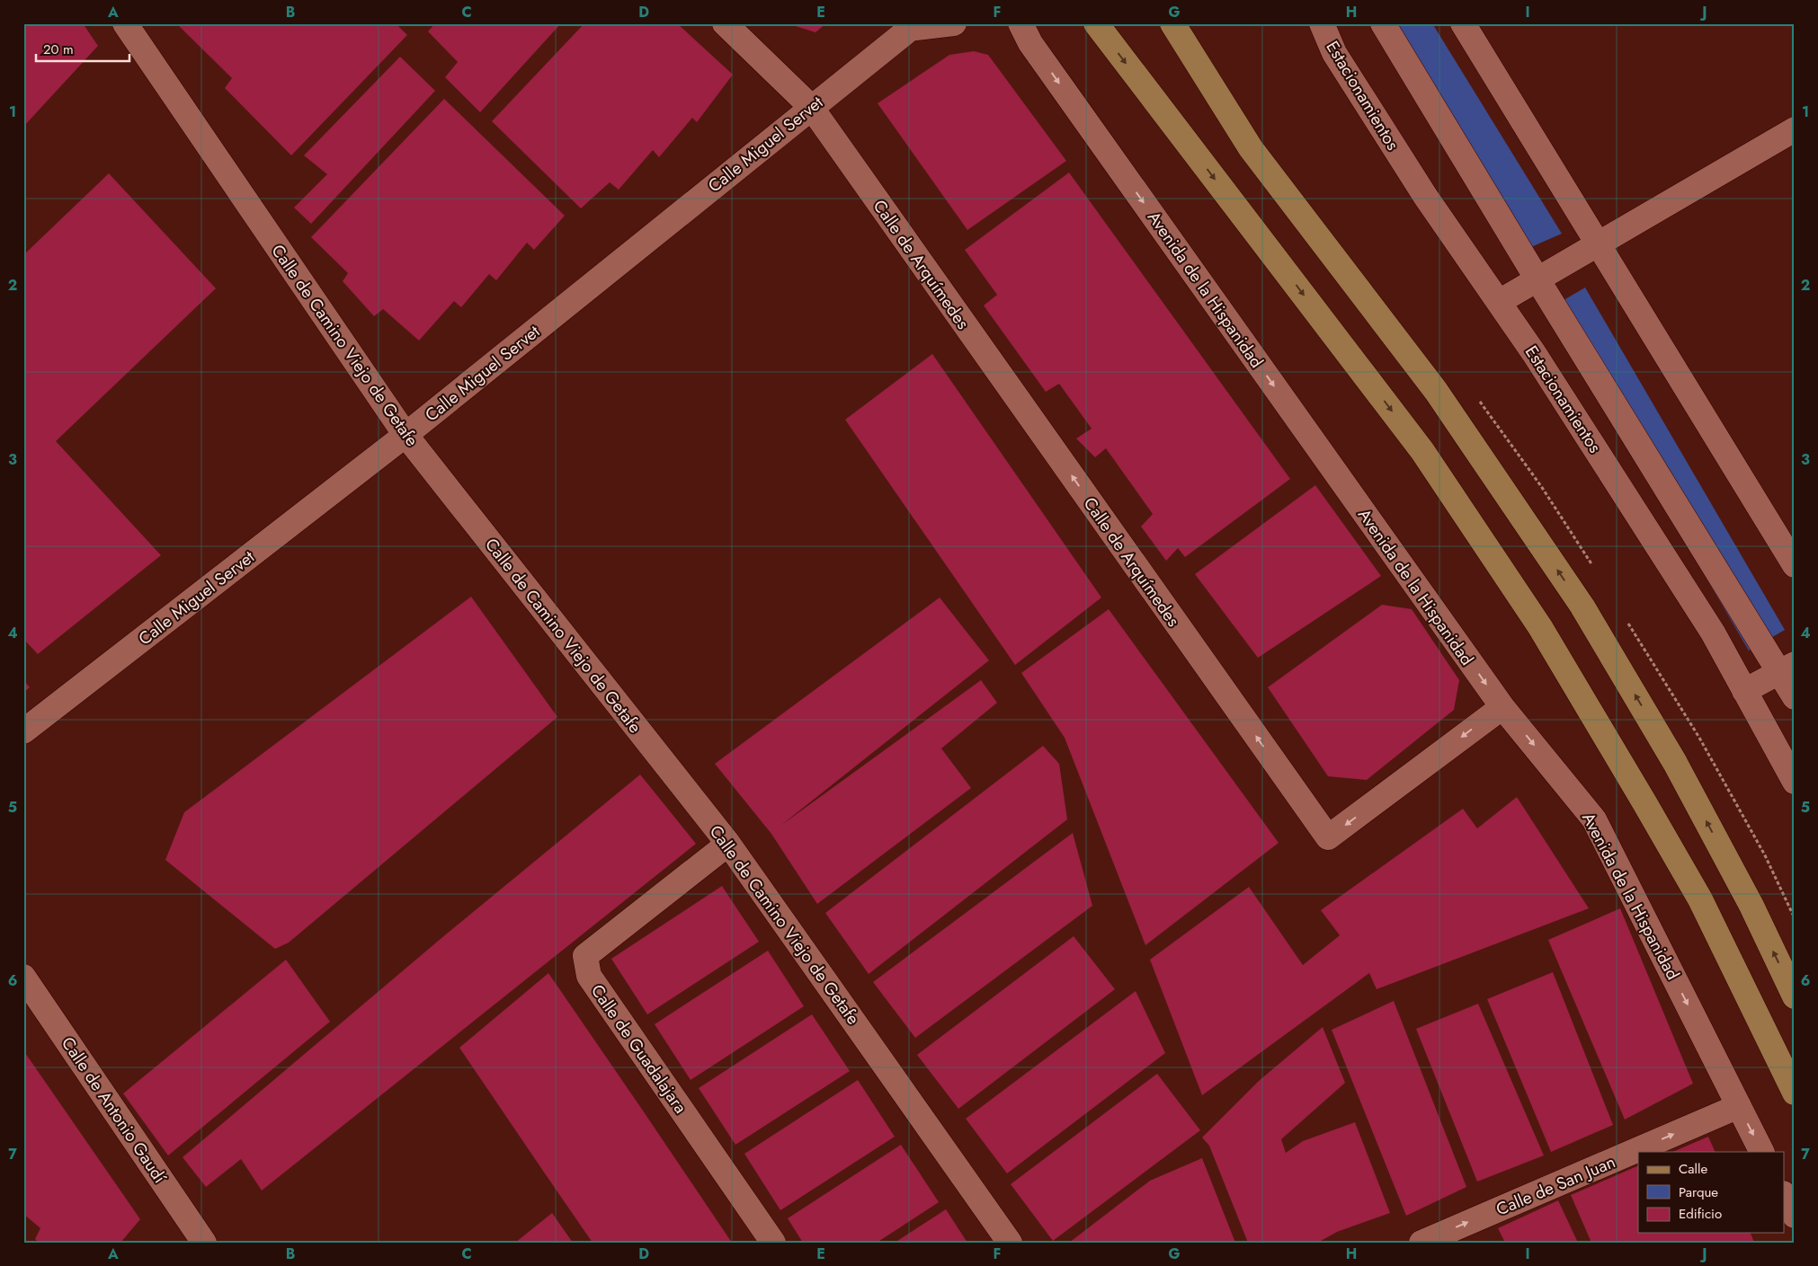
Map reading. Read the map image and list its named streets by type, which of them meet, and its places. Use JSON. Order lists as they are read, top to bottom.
{
  "streets": {
    "street": [
      "Estacionamientos",
      "Calle Miguel Servet",
      "Calle de Arquímedes",
      "Avenida de la Hispanidad",
      "Calle de Camino Viejo de Getafe",
      "Calle de Guadalajara",
      "Calle de Antonio Gaudí",
      "Calle de San Juan"
    ]
  },
  "crossings": [
    ["Calle Miguel Servet", "Calle de Arquímedes"],
    ["Calle Miguel Servet", "Calle de Camino Viejo de Getafe"],
    ["Calle de Arquímedes", "Avenida de la Hispanidad"],
    ["Avenida de la Hispanidad", "Calle de San Juan"],
    ["Calle de Camino Viejo de Getafe", "Calle de Guadalajara"]
  ],
  "one_way": ["Calle de Arquímedes", "Avenida de la Hispanidad", "Calle de San Juan"],
  "legend": ["Calle", "Parque", "Edificio"],
  "scale_bar": "20 m",
  "grid": {
    "columns": [
      "A",
      "B",
      "C",
      "D",
      "E",
      "F",
      "G",
      "H",
      "I",
      "J"
    ],
    "rows": [
      "1",
      "2",
      "3",
      "4",
      "5",
      "6",
      "7"
    ]
  }
}
